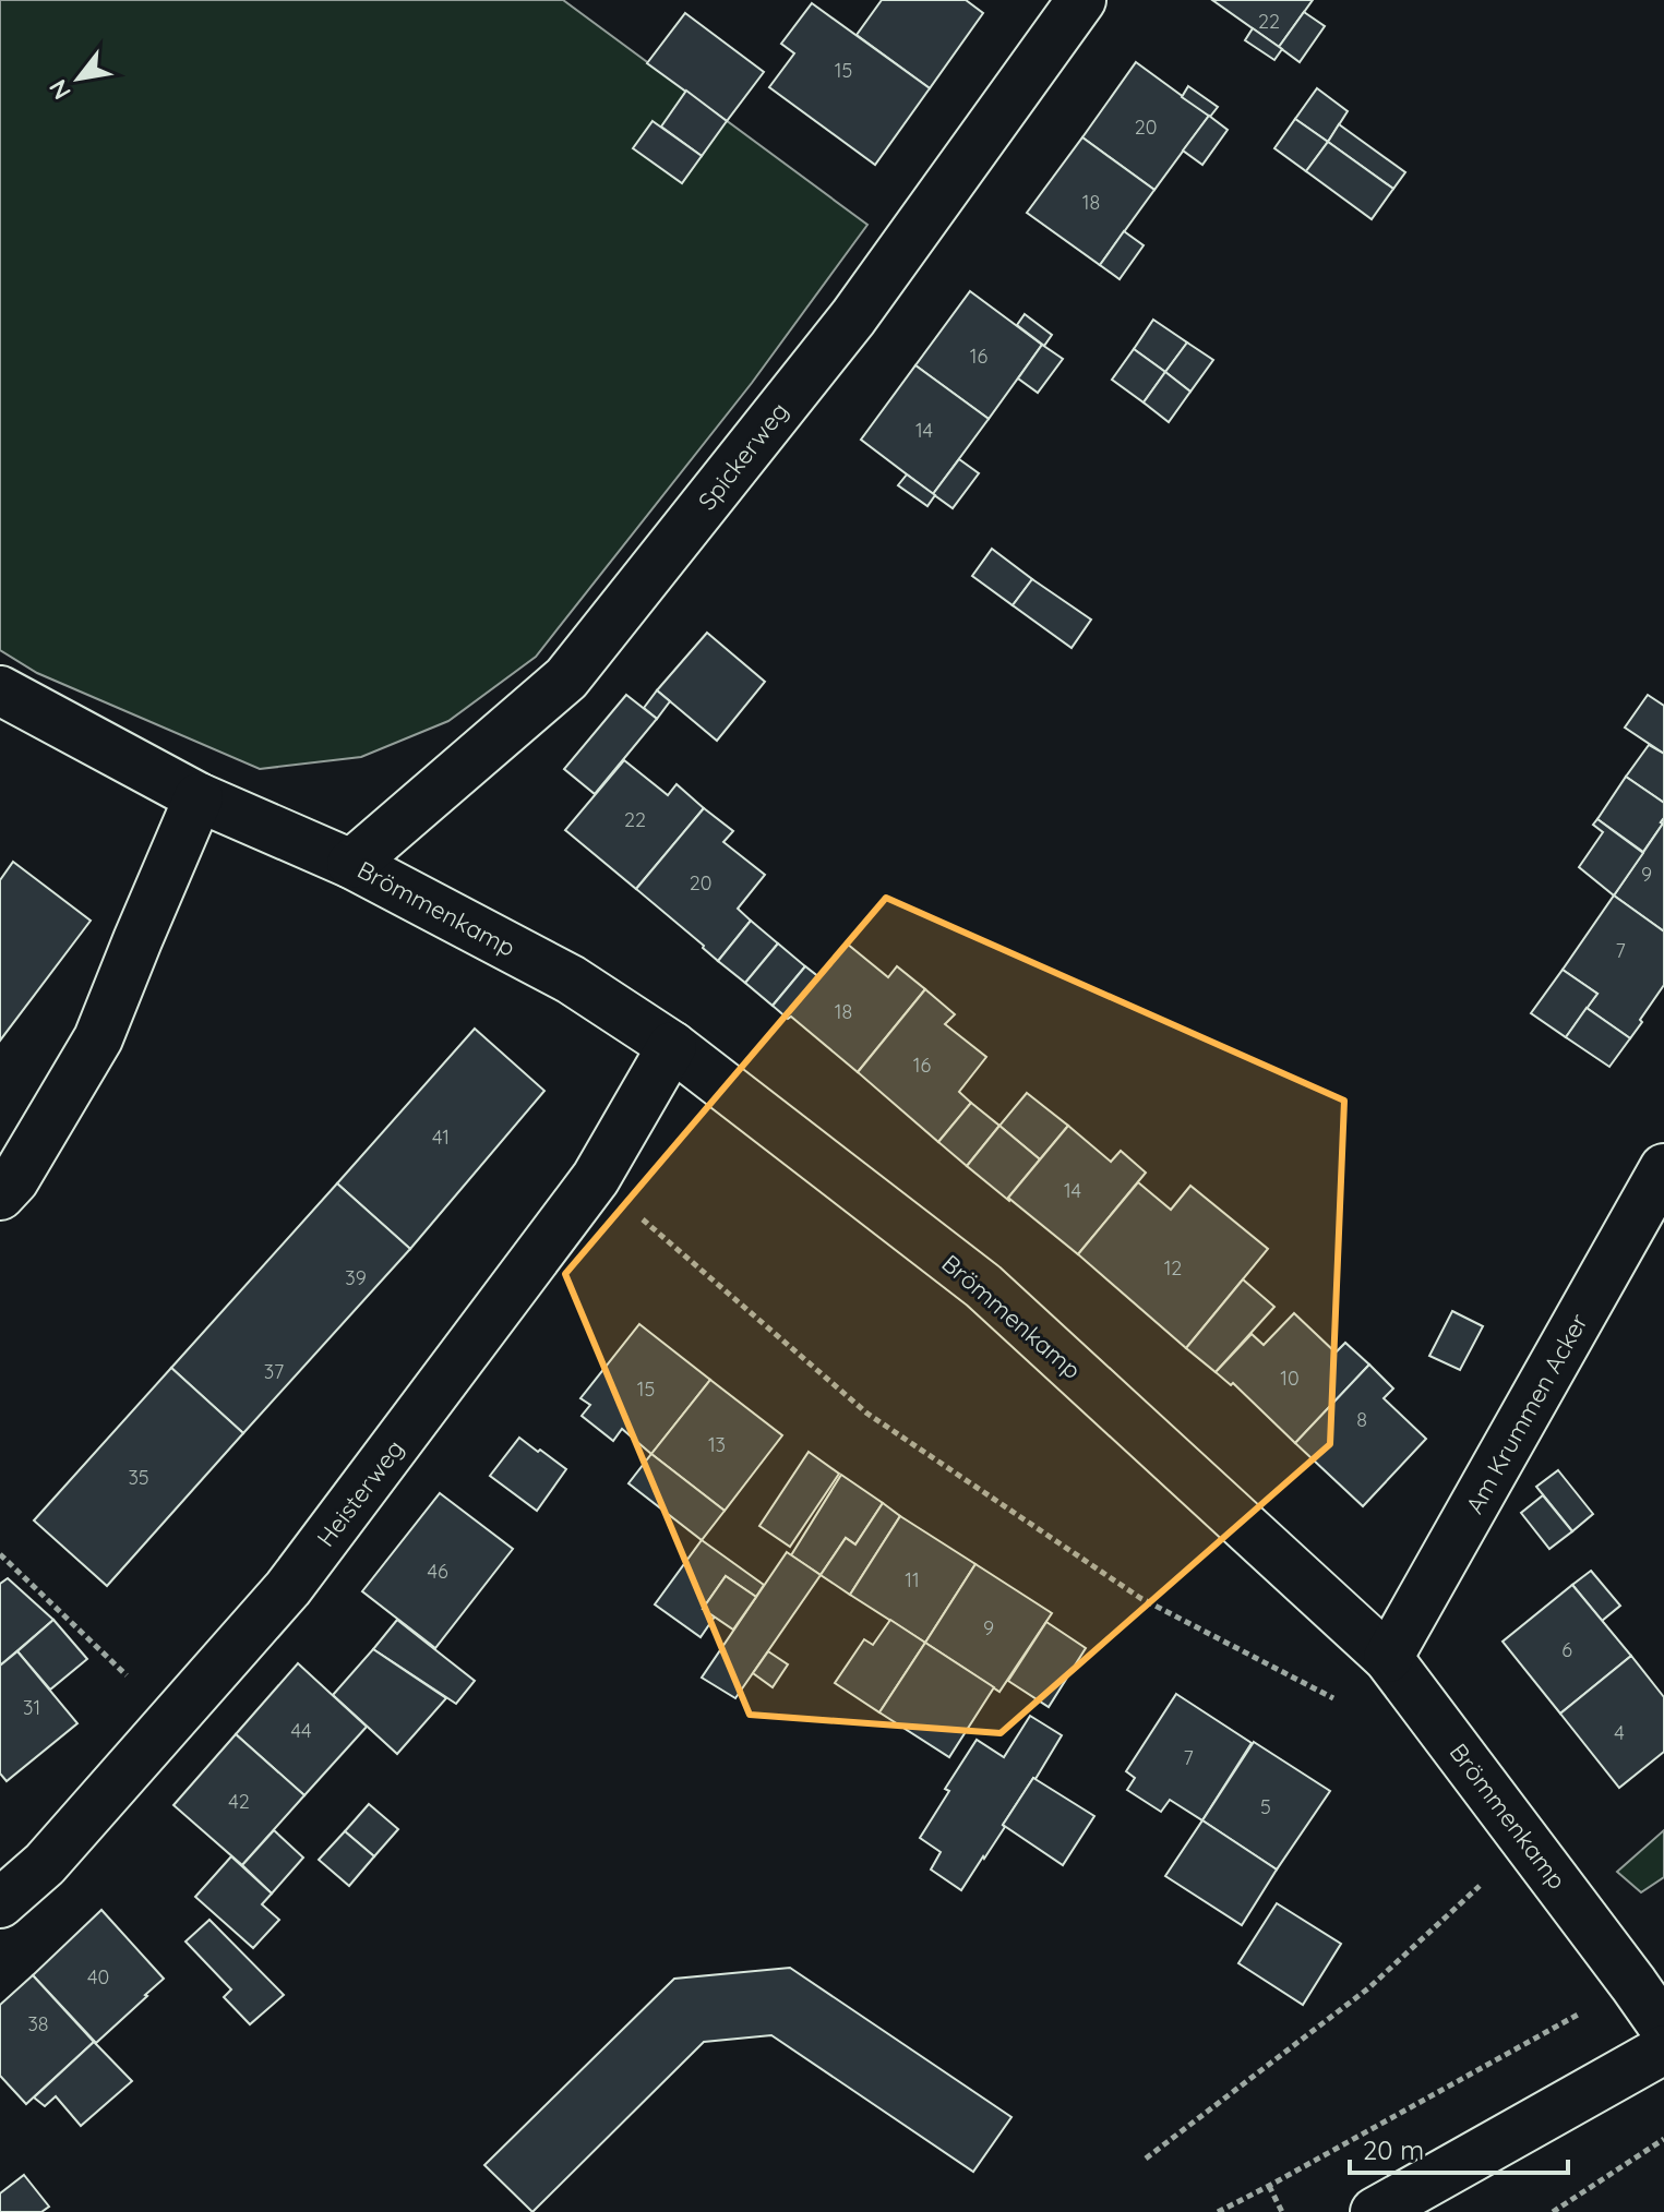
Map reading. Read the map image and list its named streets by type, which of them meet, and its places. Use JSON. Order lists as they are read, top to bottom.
{
  "streets": {
    "street": [
      "Spickerweg",
      "Brömmenkamp",
      "Am Krummen Acker",
      "Heisterweg"
    ]
  },
  "crossings": [
    ["Spickerweg", "Brömmenkamp"],
    ["Brömmenkamp", "Am Krummen Acker"],
    ["Brömmenkamp", "Heisterweg"]
  ],
  "house_numbers": [
    "22",
    "15",
    "20",
    "18",
    "16",
    "14",
    "22",
    "9",
    "20",
    "7",
    "18",
    "16",
    "41",
    "14",
    "12",
    "39",
    "37",
    "10",
    "15",
    "8",
    "13",
    "35",
    "46",
    "11",
    "9",
    "6",
    "31",
    "44",
    "4",
    "7",
    "42",
    "5",
    "40",
    "38"
  ],
  "scale_bar": "20 m",
  "north": "bottom left"
}
